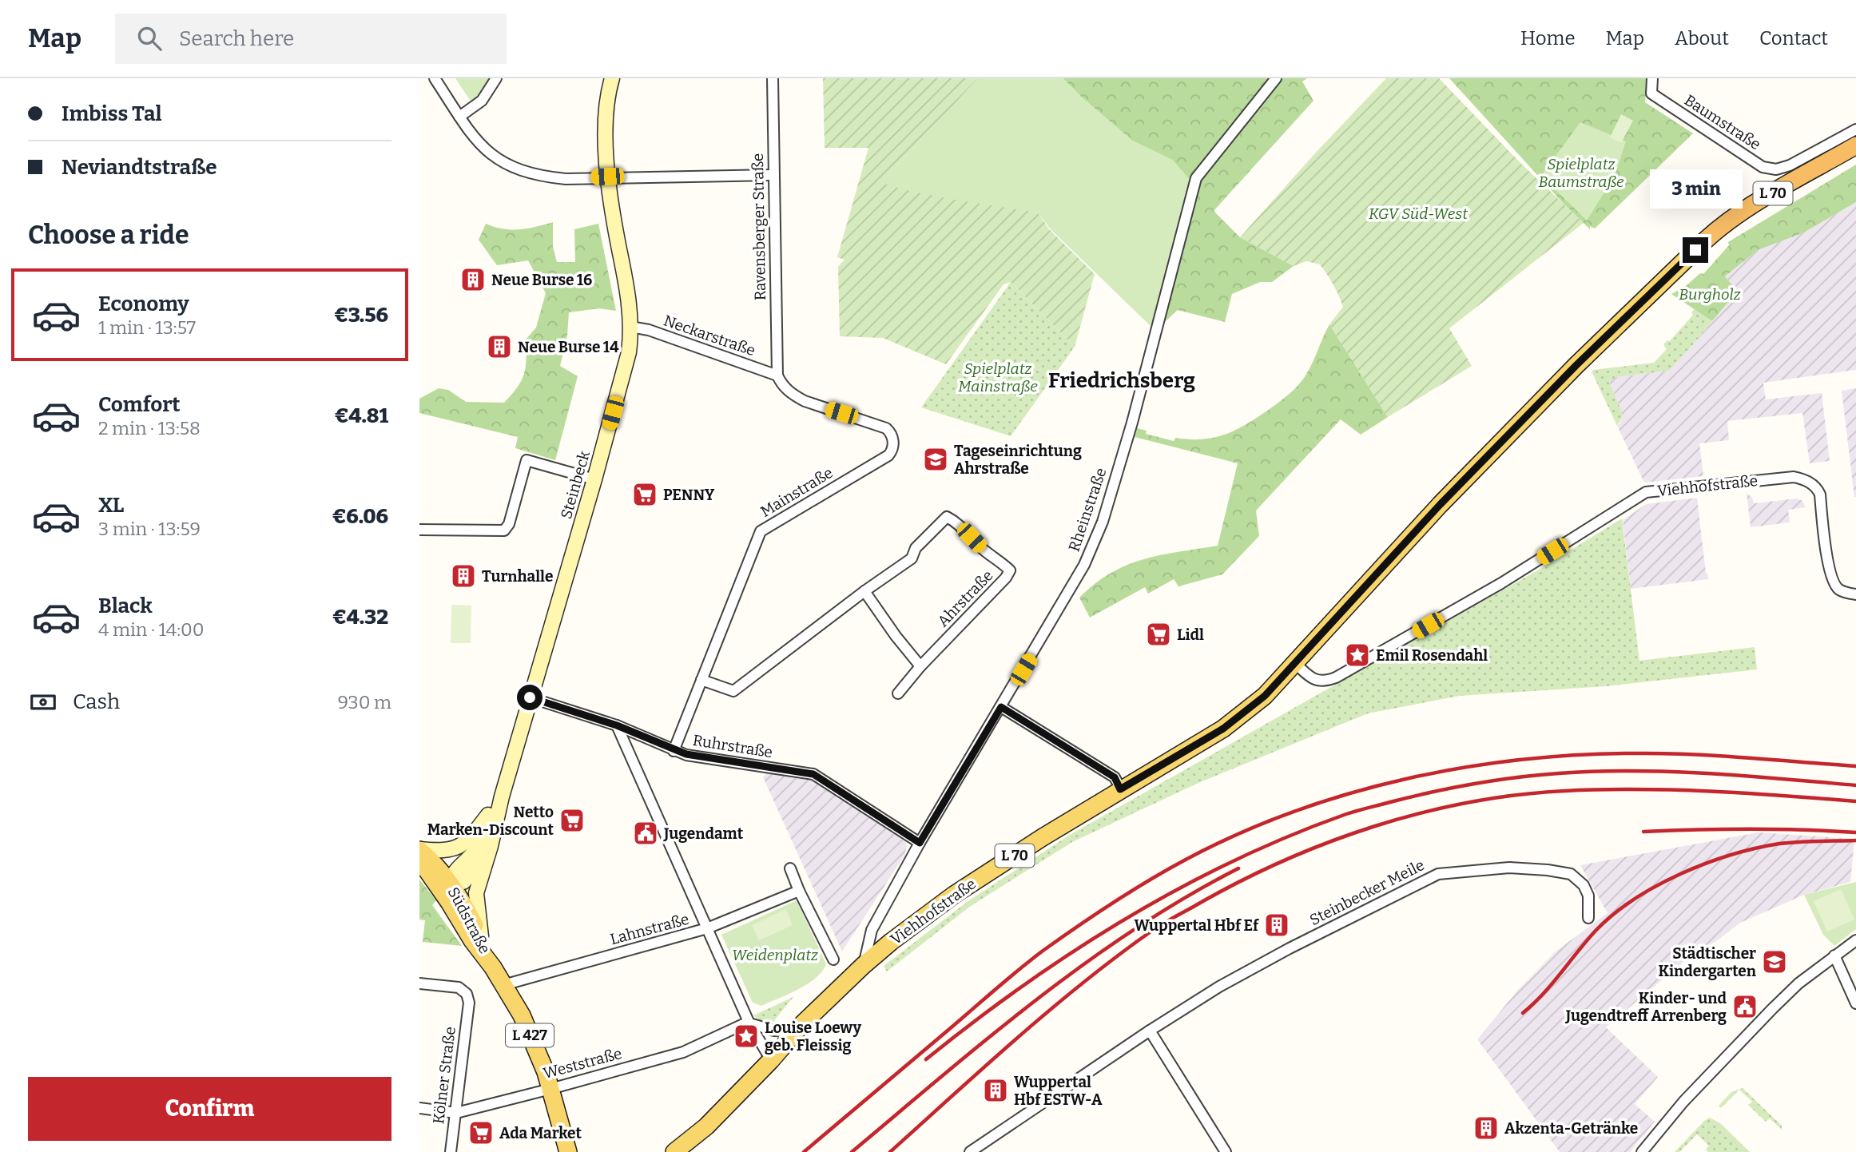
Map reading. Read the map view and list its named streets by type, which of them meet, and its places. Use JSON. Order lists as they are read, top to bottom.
{
  "streets": {
    "highway": ["L 70"],
    "main road": [
      "Steinbeck",
      "Viehhofstraße",
      "Südstraße",
      "L 427"
    ],
    "street": [
      "Baumstraße",
      "Ravensberger Straße",
      "Neckarstraße",
      "Mainstraße",
      "Rheinstraße",
      "Ahrstraße",
      "Ruhrstraße",
      "Steinbecker Meile",
      "Lahnstraße",
      "Weststraße",
      "Kölner Straße"
    ]
  },
  "crossings": [
    ["L 70", "Viehhofstraße"],
    ["Ravensberger Straße", "Neckarstraße"],
    ["Ravensberger Straße", "Mainstraße"],
    ["Neckarstraße", "Steinbeck"],
    ["Neckarstraße", "Mainstraße"],
    ["Steinbeck", "Ruhrstraße"],
    ["Viehhofstraße", "Rheinstraße"],
    ["Mainstraße", "Ahrstraße"],
    ["Mainstraße", "Ruhrstraße"],
    ["Rheinstraße", "Ruhrstraße"],
    ["Südstraße", "Lahnstraße"],
    ["Südstraße", "Weststraße"],
    ["Weststraße", "Kölner Straße"]
  ],
  "districts": ["Friedrichsberg"],
  "parks": [
    "Spielplatz Baumstraße",
    "KGV Süd-West",
    "Burgholz",
    "Spielplatz Mainstraße",
    "Weidenplatz"
  ],
  "places": {
    "building": [
      "Neue Burse 16",
      "Neue Burse 14",
      "Turnhalle",
      "Wuppertal Hbf Ef",
      "Wuppertal Hbf ESTW-A",
      "Akzenta-Getränke"
    ],
    "school or university": ["Tageseinrichtung Ahrstraße", "Städtischer Kindergarten"],
    "supermarket": [
      "PENNY",
      "Lidl",
      "Netto Marken-Discount",
      "Ada Market"
    ],
    "place": ["Emil Rosendahl", "Louise Loewy geb. Fleissig"],
    "public building": ["Jugendamt", "Kinder- und Jugendtreff Arrenberg"]
  },
  "page": {
    "header": "Map",
    "search": "Search here",
    "nav": [
      "Home",
      "Map",
      "About",
      "Contact"
    ],
    "banner": ["Imbiss Tal", "Neviandtstraße"],
    "bubble": "3 min",
    "heading": "Choose a ride",
    "list": [
      {
        "name": "Economy",
        "note": "1 min · 13:57",
        "value": "€3.56"
      },
      {
        "name": "Comfort",
        "note": "2 min · 13:58",
        "value": "€4.81"
      },
      {
        "name": "XL",
        "note": "3 min · 13:59",
        "value": "€6.06"
      },
      {
        "name": "Black",
        "note": "4 min · 14:00",
        "value": "€4.32"
      }
    ],
    "pay": ["Cash", "930 m"],
    "buttons": "Confirm"
  }
}
